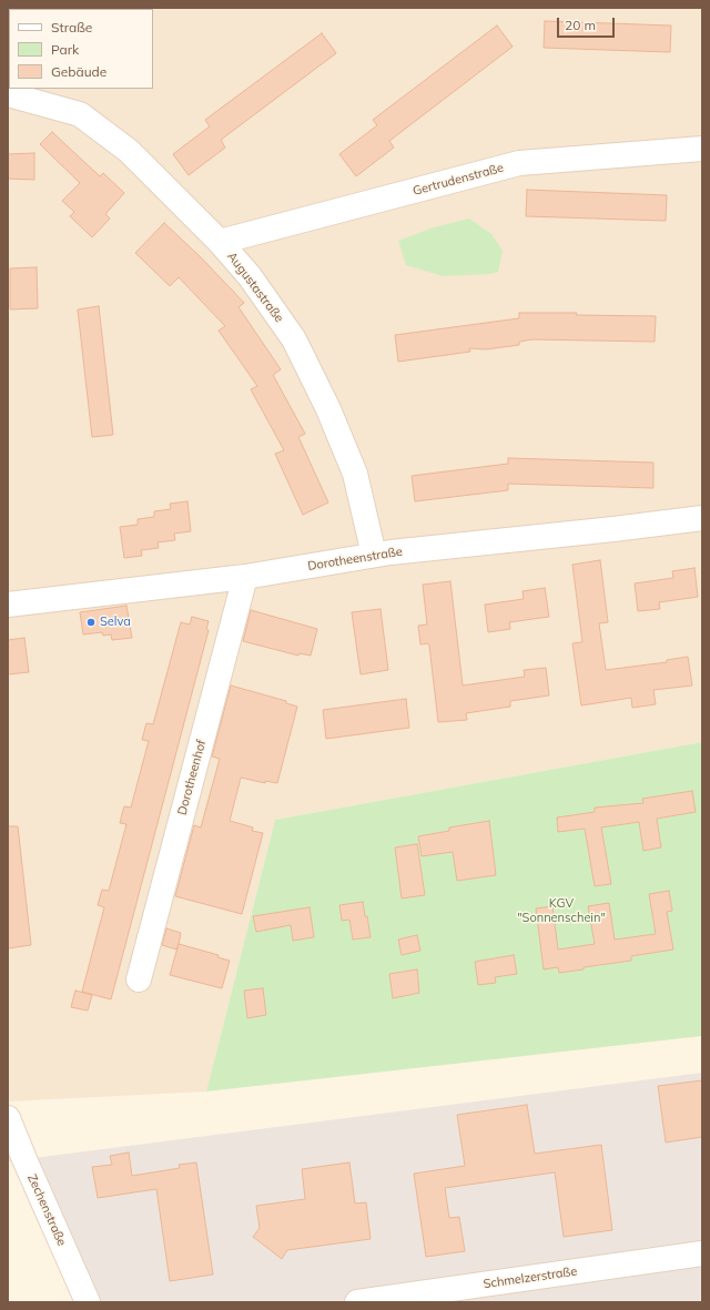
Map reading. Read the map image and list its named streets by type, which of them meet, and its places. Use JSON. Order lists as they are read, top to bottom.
{
  "streets": {
    "street": [
      "Gertrudenstraße",
      "Augustastraße",
      "Dorotheenstraße",
      "Dorotheenhof",
      "Zechenstraße",
      "Schmelzerstraße"
    ]
  },
  "crossings": [
    ["Gertrudenstraße", "Augustastraße"],
    ["Augustastraße", "Dorotheenstraße"],
    ["Dorotheenstraße", "Dorotheenhof"]
  ],
  "parks": ["KGV \"Sonnenschein\""],
  "places": ["Selva"],
  "legend": ["Straße", "Park", "Gebäude"],
  "scale_bar": "20 m"
}
